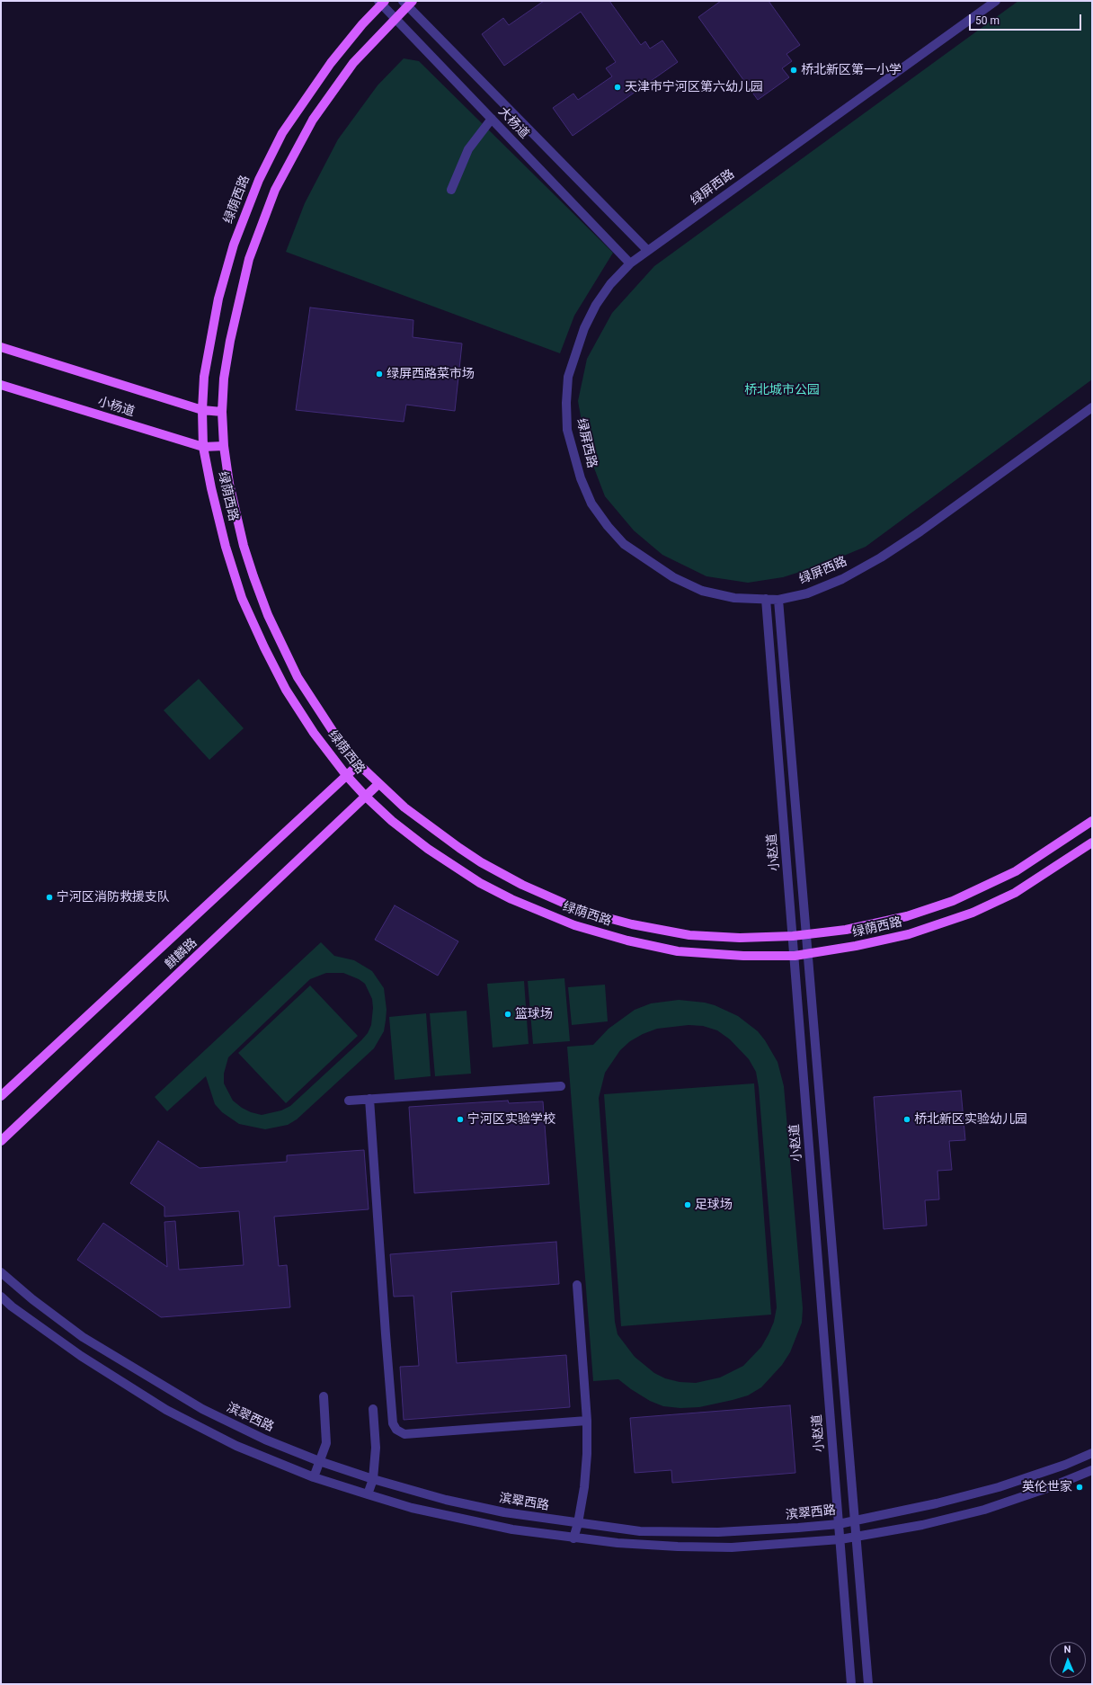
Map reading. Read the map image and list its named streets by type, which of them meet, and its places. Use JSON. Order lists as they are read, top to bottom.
{
  "streets": {
    "main road": ["绿荫西路", "小杨道", "麒麟路"],
    "street": [
      "大杨道",
      "绿屏西路",
      "小赵道",
      "滨翠西路"
    ]
  },
  "crossings": [
    ["大杨道", "绿屏西路"],
    ["大杨道", "绿荫西路"],
    ["绿屏西路", "小赵道"],
    ["绿荫西路", "小杨道"],
    ["绿荫西路", "小赵道"],
    ["绿荫西路", "麒麟路"],
    ["小赵道", "滨翠西路"]
  ],
  "parks": ["桥北城市公园"],
  "places": [
    "桥北新区第一小学",
    "天津市宁河区第六幼儿园",
    "绿屏西路菜市场",
    "宁河区消防救援支队",
    "篮球场",
    "宁河区实验学校",
    "桥北新区实验幼儿园",
    "足球场",
    "英伦世家"
  ],
  "scale_bar": "50 m",
  "north": "top"
}
